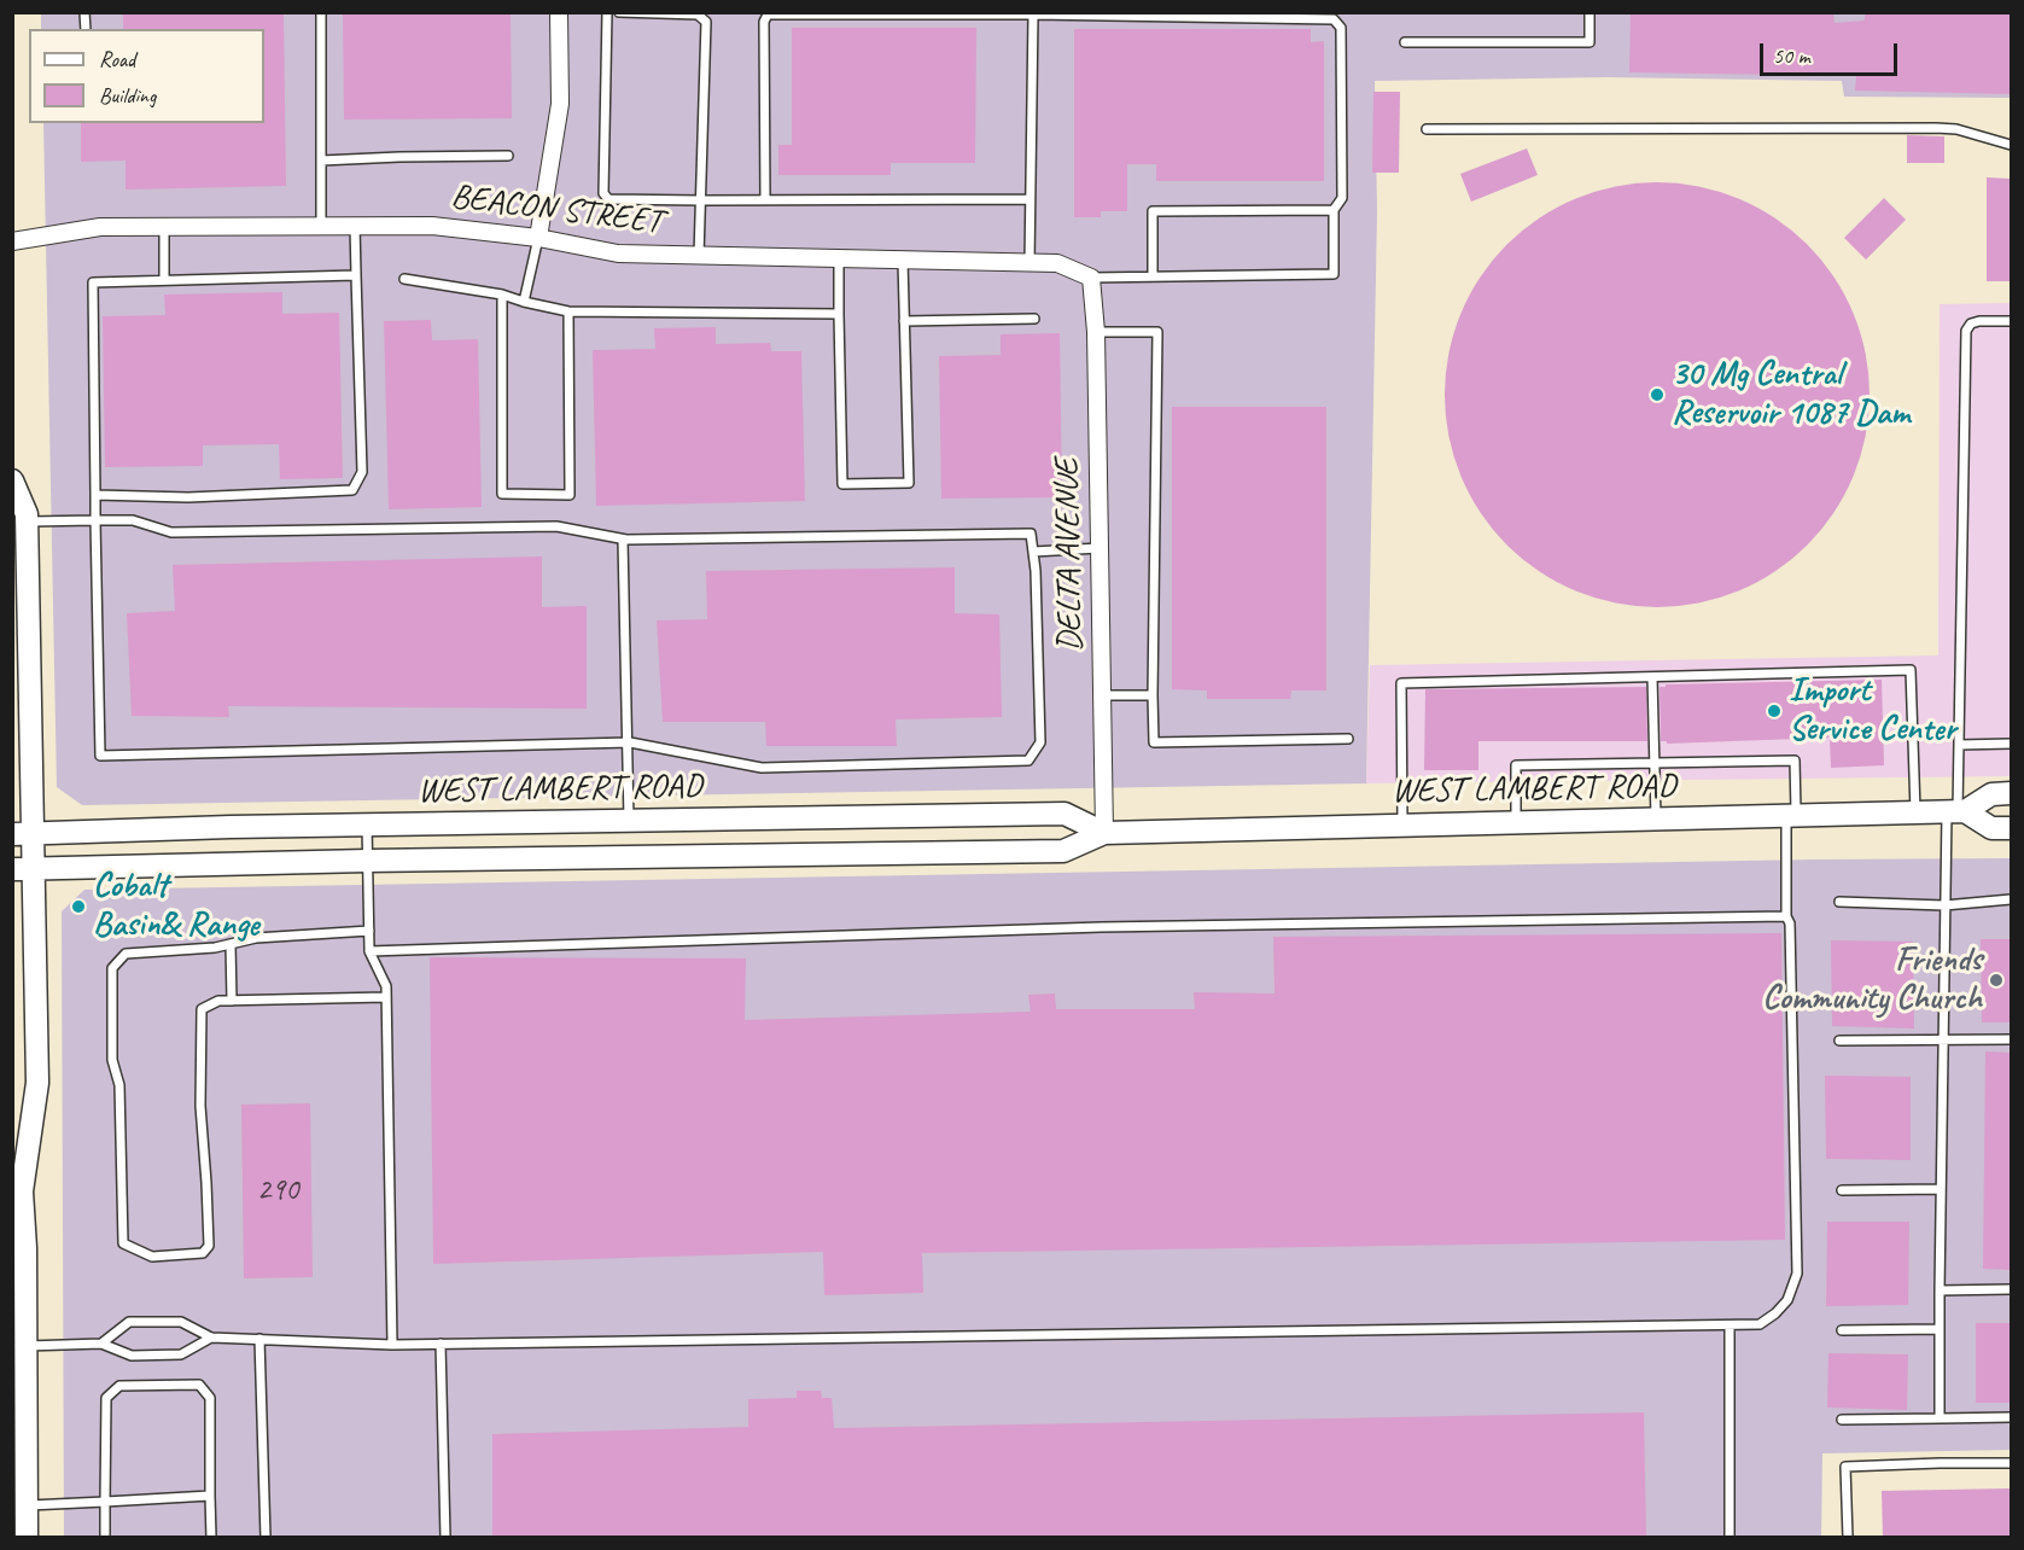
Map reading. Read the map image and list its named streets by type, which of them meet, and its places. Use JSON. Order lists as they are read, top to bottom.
{
  "streets": {
    "main road": ["WEST LAMBERT ROAD"],
    "street": ["BEACON STREET", "DELTA AVENUE"]
  },
  "crossings": [
    ["BEACON STREET", "DELTA AVENUE"],
    ["DELTA AVENUE", "WEST LAMBERT ROAD"]
  ],
  "places": [
    "30 Mg Central Reservoir 1087 Dam",
    "Import Service Center",
    "Cobalt Basin& Range",
    "Friends Community Church"
  ],
  "house_numbers": ["290"],
  "legend": ["Road", "Building"],
  "scale_bar": "50 m"
}
